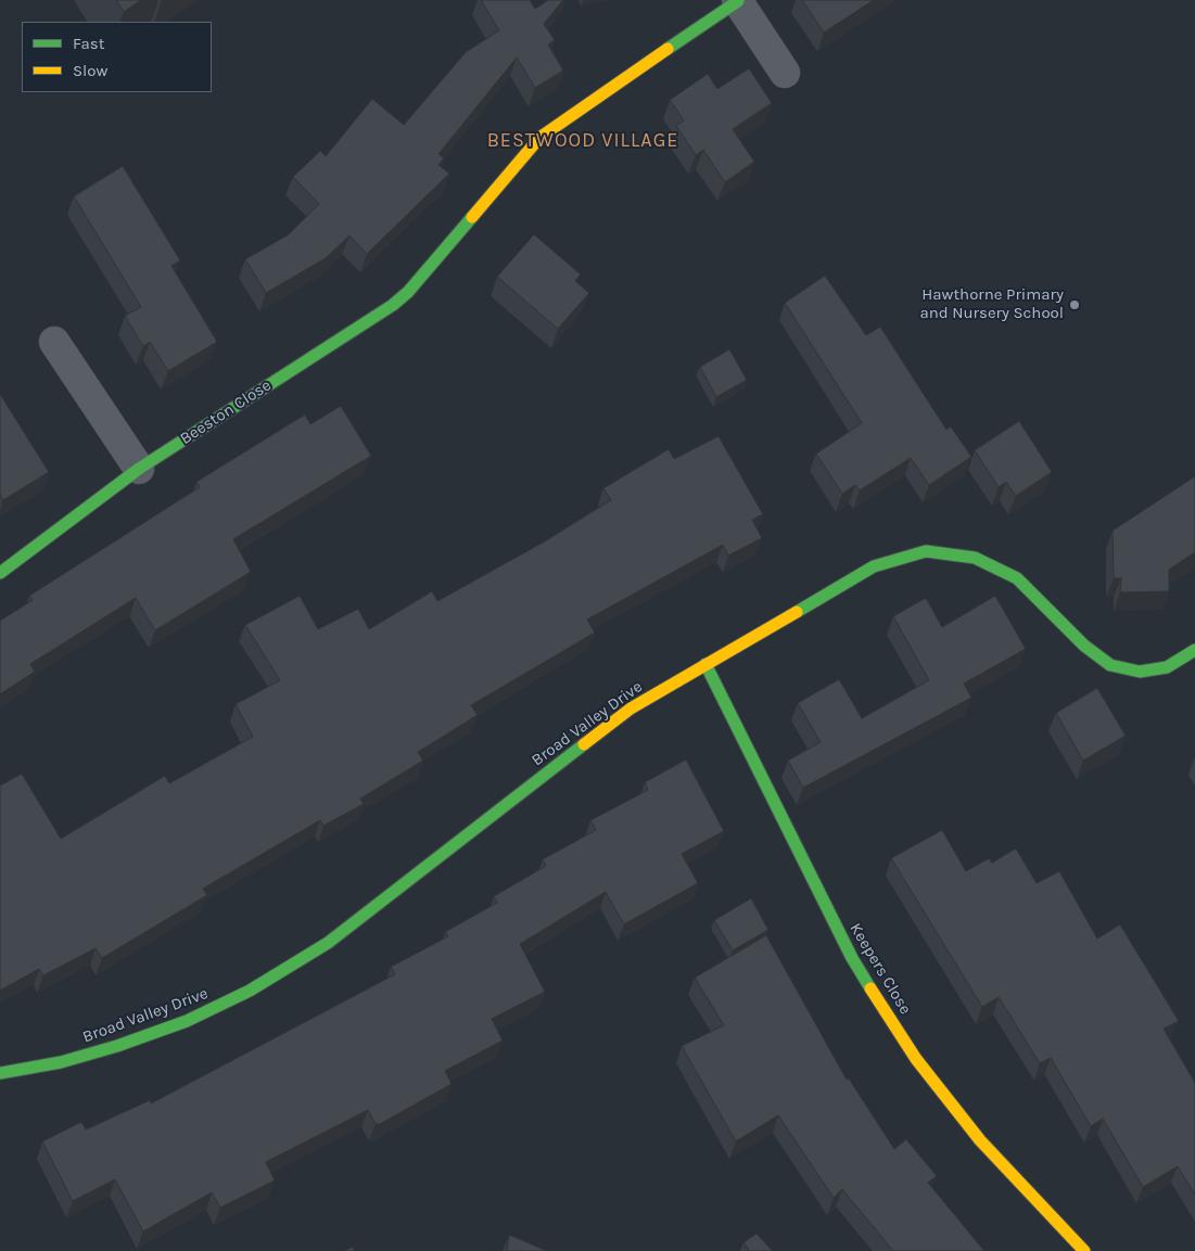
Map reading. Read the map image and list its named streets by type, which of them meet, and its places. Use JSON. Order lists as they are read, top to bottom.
{
  "streets": {
    "street": ["Beeston Close", "Broad Valley Drive", "Keepers Close"]
  },
  "crossings": [
    ["Broad Valley Drive", "Keepers Close"]
  ],
  "districts": ["BESTWOOD VILLAGE"],
  "places": ["Hawthorne Primary and Nursery School"],
  "legend": ["Fast", "Slow"]
}
